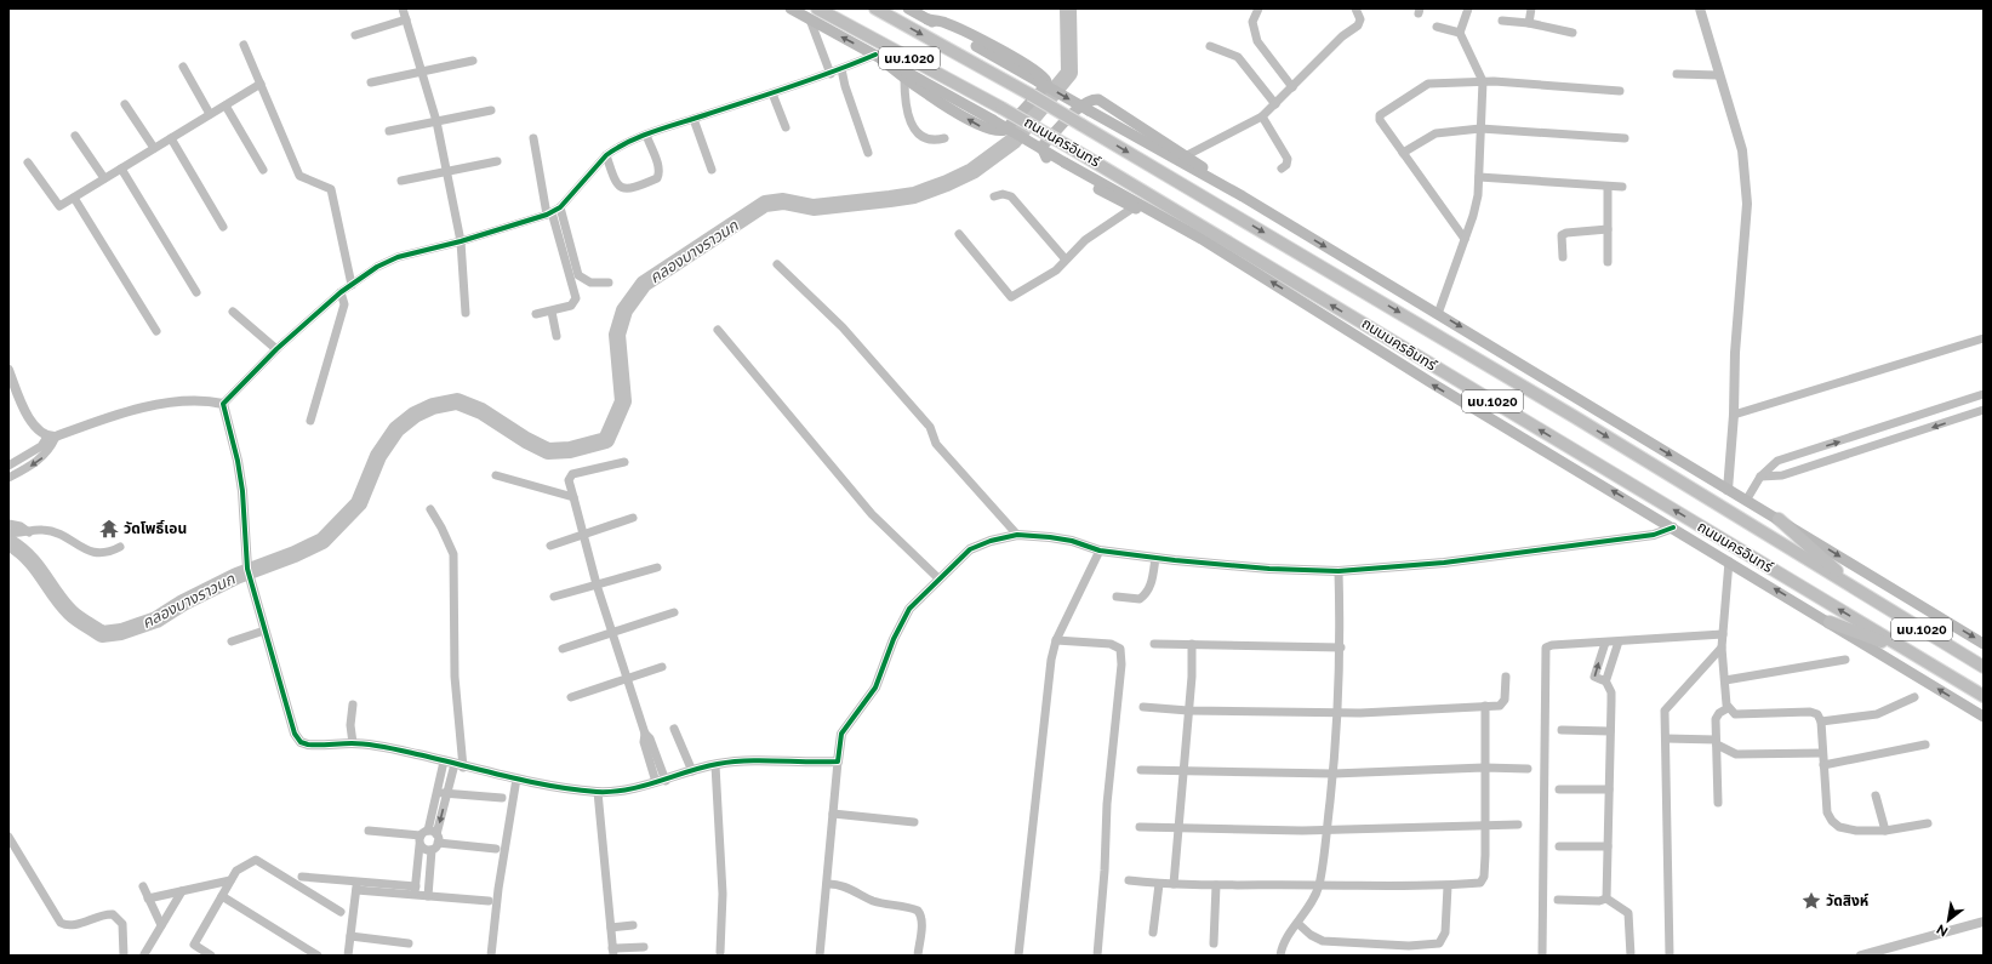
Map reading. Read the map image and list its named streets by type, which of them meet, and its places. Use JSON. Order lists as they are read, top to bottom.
{
  "streets": {
    "main road": ["นบ.1020", "ถนนนครอินทร์"]
  },
  "water": ["คลองบางราวนก"],
  "places": {
    "temple": ["วัดโพธิ์เอน"],
    "place": ["วัดสิงห์"]
  },
  "north": "bottom left"
}
